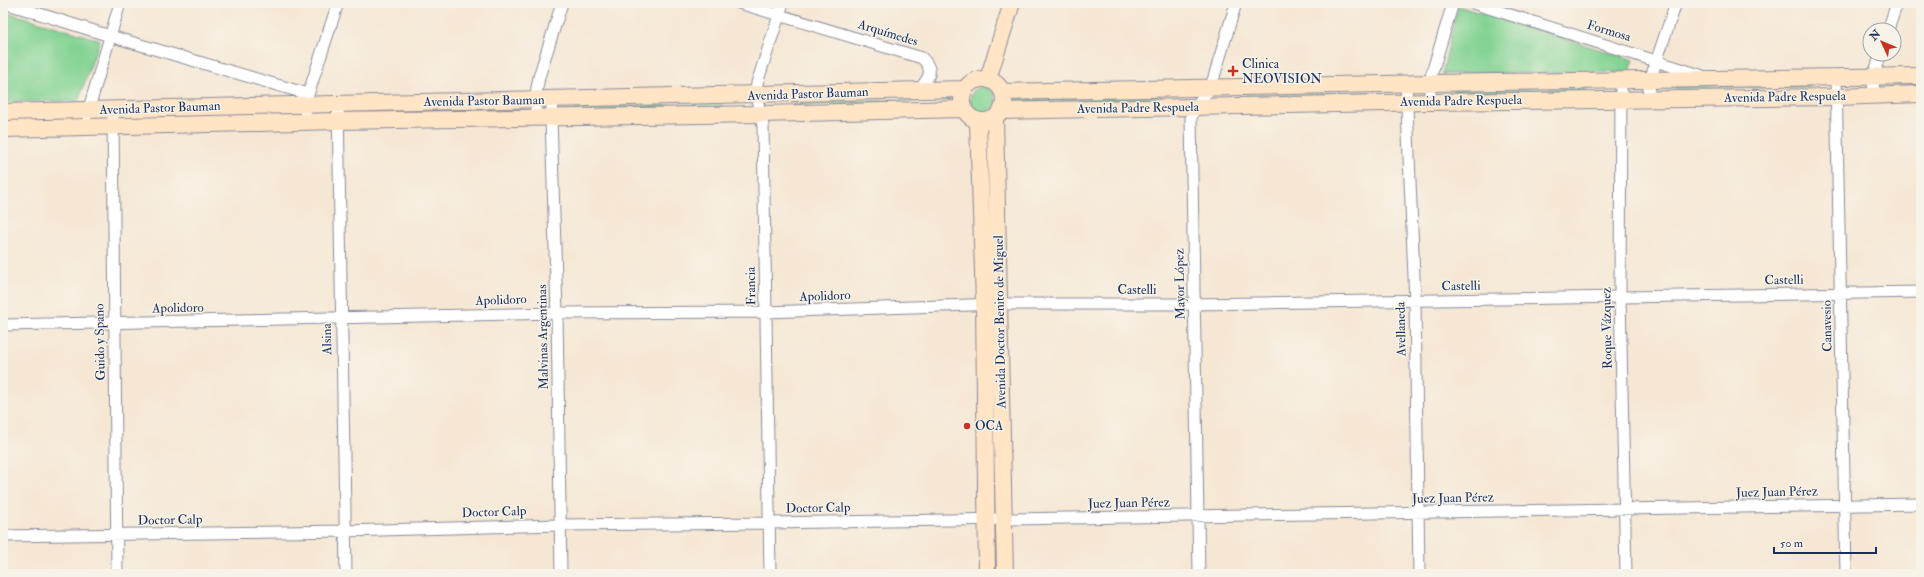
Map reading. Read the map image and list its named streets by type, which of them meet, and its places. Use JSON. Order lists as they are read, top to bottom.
{
  "streets": {
    "main road": ["Avenida Pastor Bauman", "Avenida Padre Respuela", "Avenida Doctor Benito de Miguel"],
    "street": [
      "Formosa",
      "Arquímedes",
      "Castelli",
      "Mayor López",
      "Francia",
      "Apolidoro",
      "Canavesio",
      "Roque Vázquez",
      "Avellaneda",
      "Malvinas Argentinas",
      "Alsina",
      "Guido y Spano",
      "Juez Juan Pérez",
      "Doctor Calp"
    ]
  },
  "crossings": [
    ["Formosa", "Avenida Padre Respuela"],
    ["Arquímedes", "Avenida Pastor Bauman"],
    ["Arquímedes", "Francia"],
    ["Avenida Pastor Bauman", "Avenida Padre Respuela"],
    ["Avenida Pastor Bauman", "Francia"],
    ["Avenida Pastor Bauman", "Avenida Doctor Benito de Miguel"],
    ["Avenida Pastor Bauman", "Malvinas Argentinas"],
    ["Avenida Pastor Bauman", "Alsina"],
    ["Avenida Pastor Bauman", "Guido y Spano"],
    ["Avenida Padre Respuela", "Mayor López"],
    ["Avenida Padre Respuela", "Avenida Doctor Benito de Miguel"],
    ["Avenida Padre Respuela", "Canavesio"],
    ["Avenida Padre Respuela", "Roque Vázquez"],
    ["Avenida Padre Respuela", "Avellaneda"],
    ["Castelli", "Mayor López"],
    ["Castelli", "Apolidoro"],
    ["Castelli", "Avenida Doctor Benito de Miguel"],
    ["Castelli", "Canavesio"],
    ["Castelli", "Roque Vázquez"],
    ["Castelli", "Avellaneda"],
    ["Mayor López", "Juez Juan Pérez"],
    ["Francia", "Apolidoro"],
    ["Francia", "Doctor Calp"],
    ["Apolidoro", "Avenida Doctor Benito de Miguel"],
    ["Apolidoro", "Malvinas Argentinas"],
    ["Apolidoro", "Alsina"],
    ["Apolidoro", "Guido y Spano"],
    ["Avenida Doctor Benito de Miguel", "Juez Juan Pérez"],
    ["Avenida Doctor Benito de Miguel", "Doctor Calp"],
    ["Canavesio", "Juez Juan Pérez"],
    ["Roque Vázquez", "Juez Juan Pérez"],
    ["Avellaneda", "Juez Juan Pérez"],
    ["Malvinas Argentinas", "Doctor Calp"],
    ["Alsina", "Doctor Calp"],
    ["Guido y Spano", "Doctor Calp"],
    ["Juez Juan Pérez", "Doctor Calp"]
  ],
  "places": {
    "health": ["Clinica NEOVISION"],
    "other": ["OCA"]
  },
  "scale_bar": "50 m",
  "north": "top left"
}
